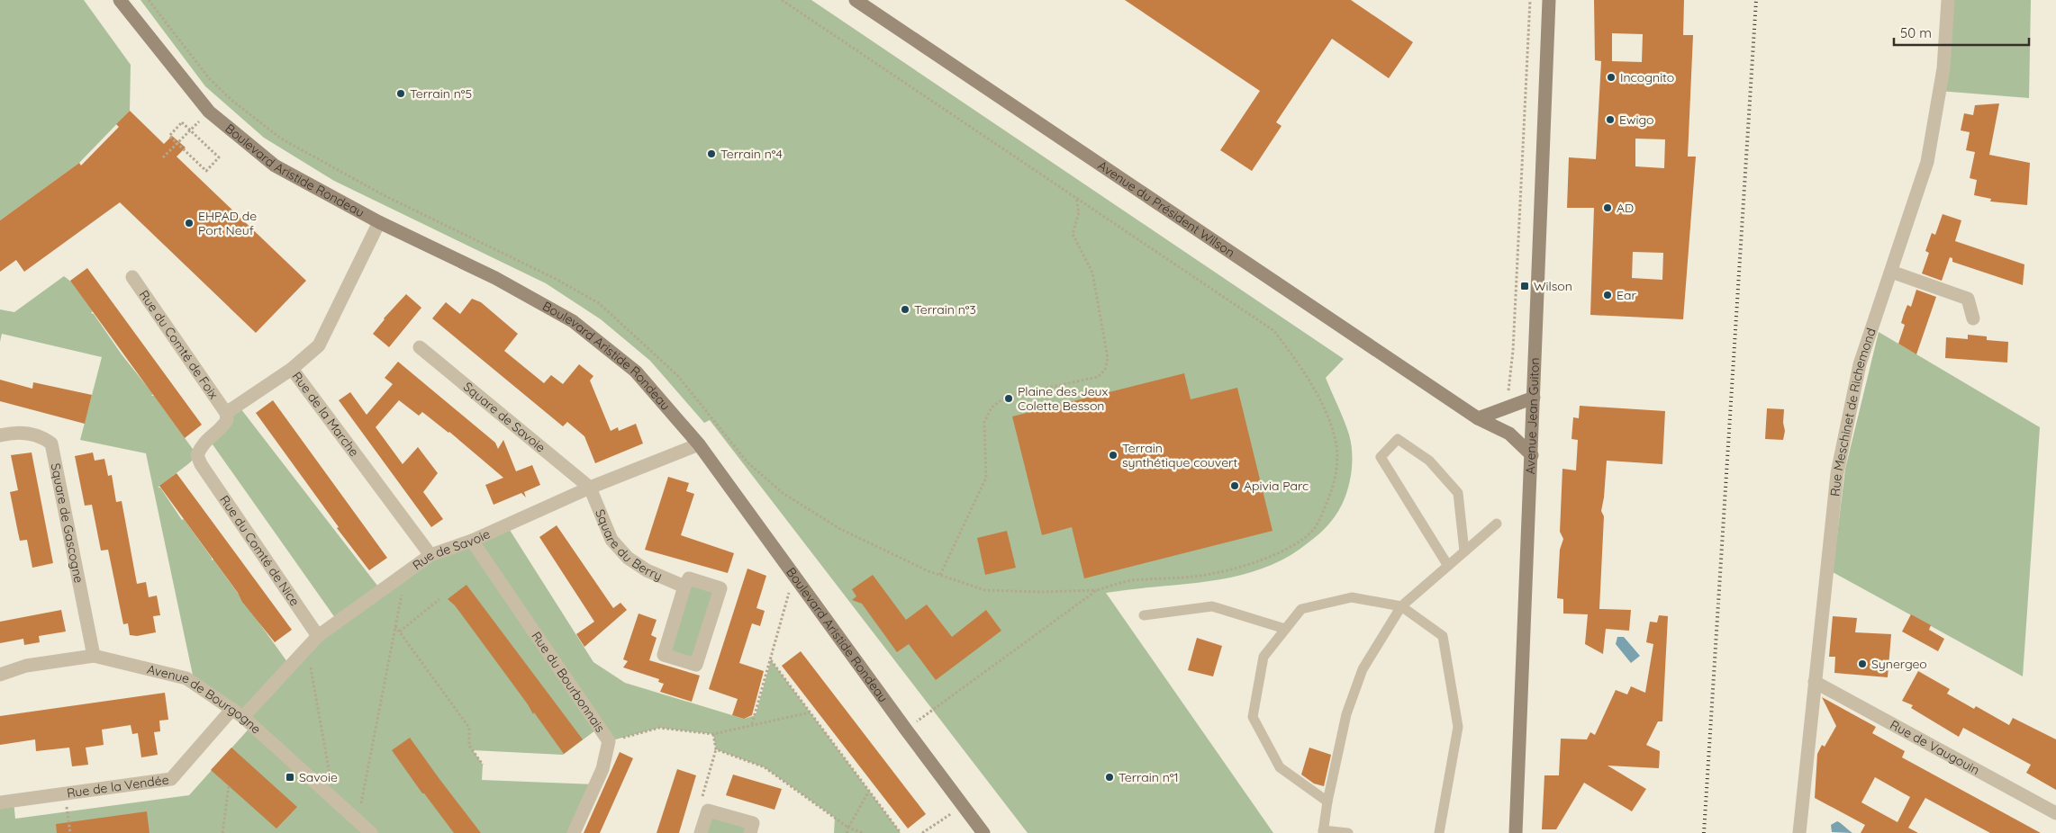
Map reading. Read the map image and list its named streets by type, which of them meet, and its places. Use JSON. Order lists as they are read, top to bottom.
{
  "streets": {
    "street": [
      "Boulevard Aristide Rondeau",
      "Avenue du Président Wilson",
      "Rue du Comté de Foix",
      "Rue Meschinet de Richemond",
      "Rue de la Marche",
      "Avenue Jean Guiton",
      "Square de Savoie",
      "Square de Gascogne",
      "Square du Berry",
      "Rue de Savoie",
      "Rue du Comté de Nice",
      "Rue du Bourbonnais",
      "Avenue de Bourgogne",
      "Rue de Vaugouin",
      "Rue de la Vendée"
    ]
  },
  "crossings": [
    ["Boulevard Aristide Rondeau", "Rue de la Marche"],
    ["Boulevard Aristide Rondeau", "Rue de Savoie"],
    ["Avenue du Président Wilson", "Avenue Jean Guiton"],
    ["Rue du Comté de Foix", "Rue du Comté de Nice"],
    ["Rue Meschinet de Richemond", "Rue de Vaugouin"],
    ["Rue de la Marche", "Rue de Savoie"],
    ["Square de Savoie", "Square du Berry"],
    ["Square de Savoie", "Rue de Savoie"],
    ["Square de Gascogne", "Avenue de Bourgogne"],
    ["Square du Berry", "Rue de Savoie"],
    ["Rue de Savoie", "Rue du Comté de Nice"],
    ["Rue de Savoie", "Rue du Bourbonnais"],
    ["Rue de Savoie", "Avenue de Bourgogne"],
    ["Rue de Savoie", "Rue de la Vendée"],
    ["Avenue de Bourgogne", "Rue de la Vendée"]
  ],
  "places": {
    "other": [
      "Incognito",
      "Terrain n°5",
      "Ewigo",
      "Terrain n°4",
      "AD",
      "EHPAD de Port Neuf",
      "Ear",
      "Terrain n°3",
      "Plaine des Jeux Colette Besson",
      "Terrain synthétique couvert",
      "Apivia Parc",
      "Synergeo",
      "Terrain n°1"
    ],
    "transit": ["Wilson", "Savoie"]
  },
  "scale_bar": "50 m"
}
